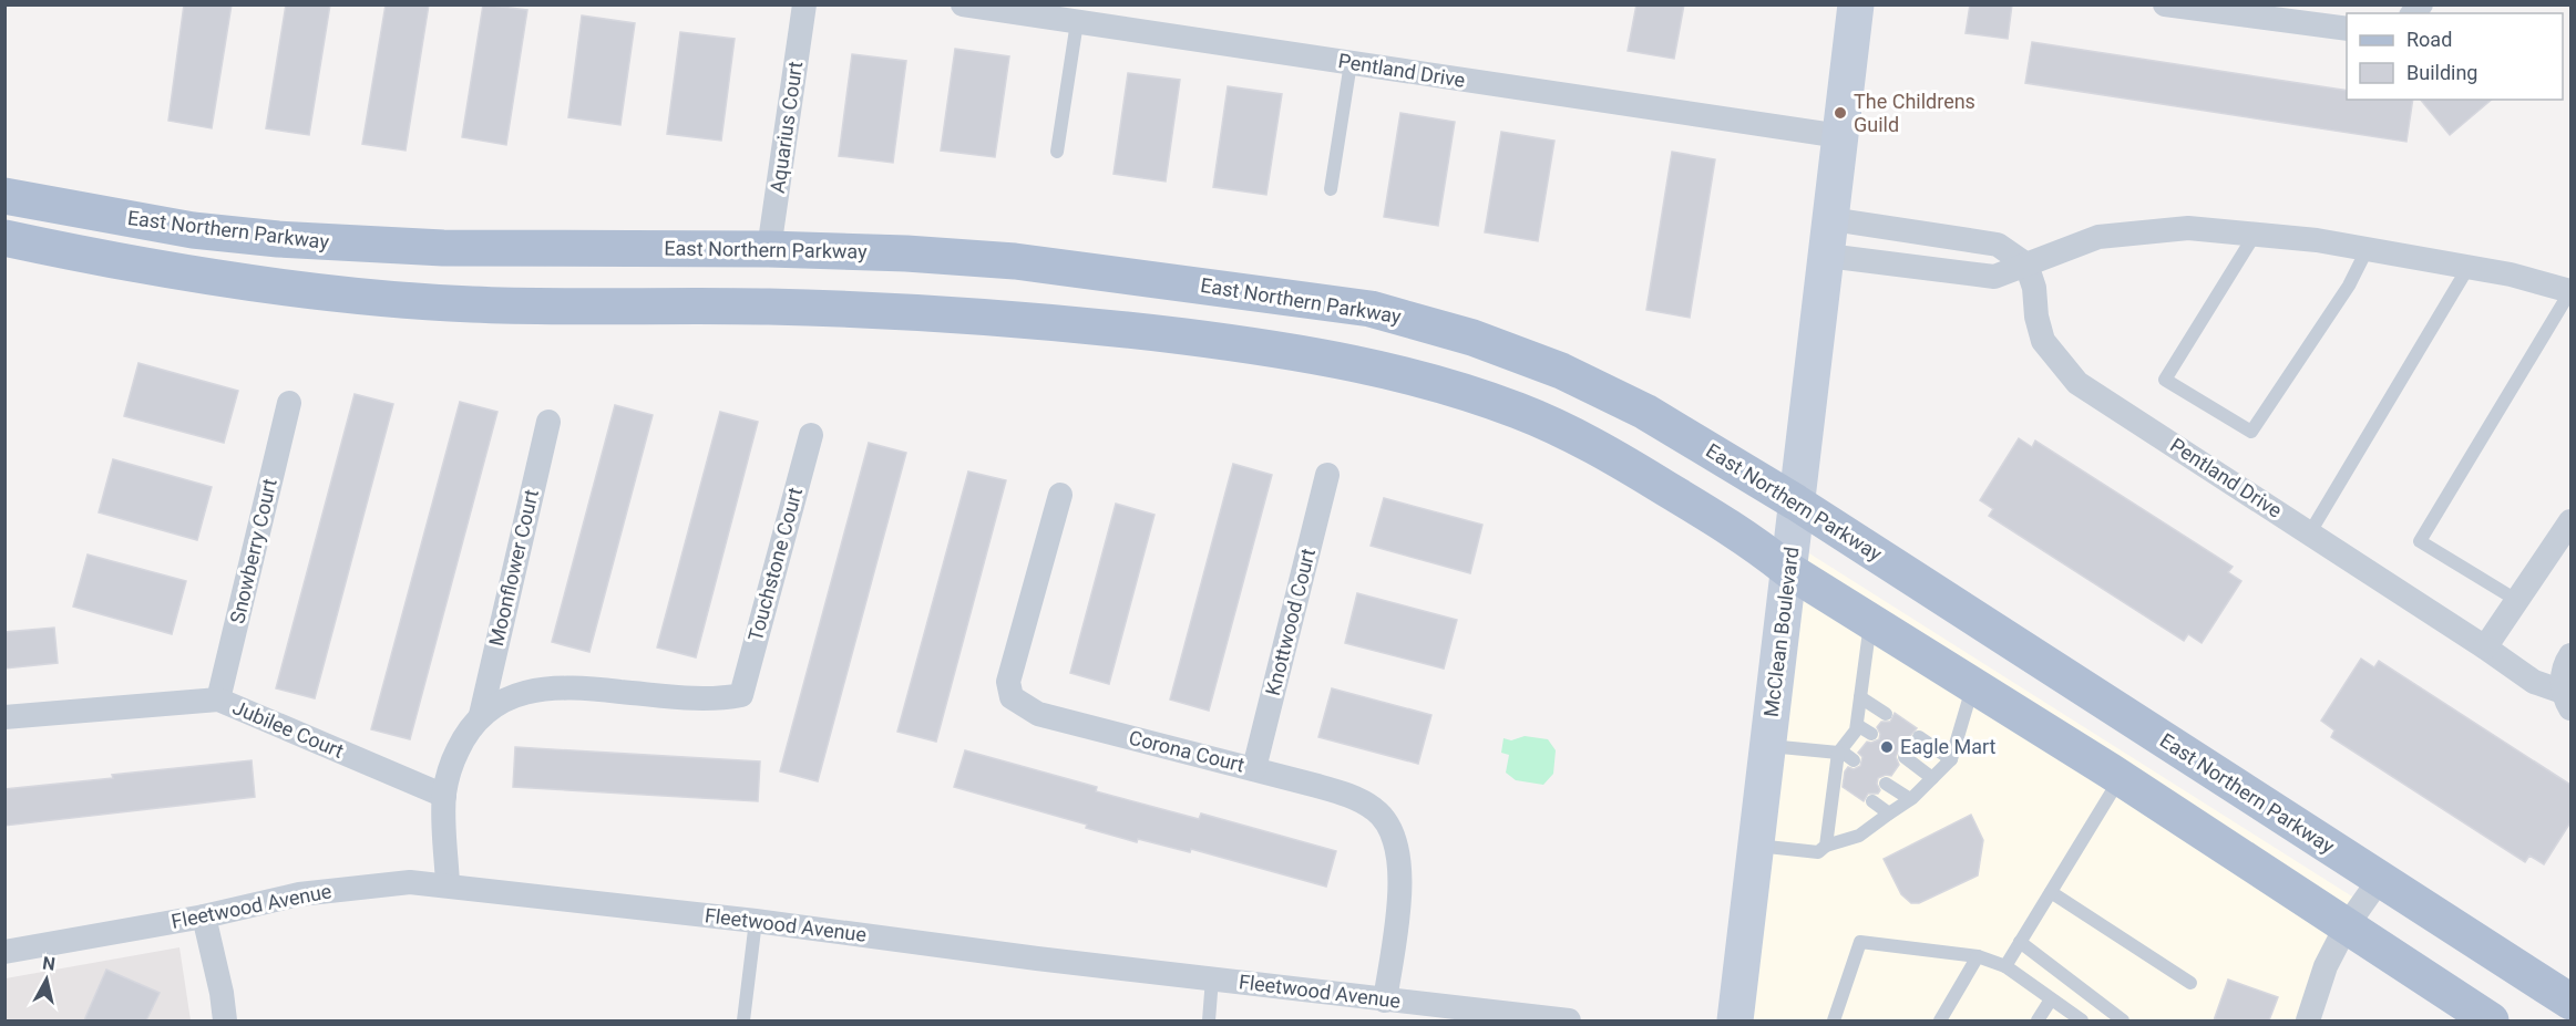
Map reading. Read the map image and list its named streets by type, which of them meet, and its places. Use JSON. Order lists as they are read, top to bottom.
{
  "streets": {
    "main road": ["East Northern Parkway"],
    "street": [
      "Pentland Drive",
      "Aquarius Court",
      "Snowberry Court",
      "Touchstone Court",
      "Moonflower Court",
      "Knottwood Court",
      "McClean Boulevard",
      "Jubilee Court",
      "Corona Court",
      "Fleetwood Avenue"
    ]
  },
  "crossings": [
    ["Pentland Drive", "McClean Boulevard"],
    ["Aquarius Court", "East Northern Parkway"],
    ["East Northern Parkway", "McClean Boulevard"],
    ["Snowberry Court", "Jubilee Court"],
    ["Touchstone Court", "Moonflower Court"],
    ["Knottwood Court", "Corona Court"],
    ["Corona Court", "Fleetwood Avenue"]
  ],
  "places": ["The Childrens Guild", "Eagle Mart"],
  "legend": ["Road", "Building"],
  "north": "top"
}
